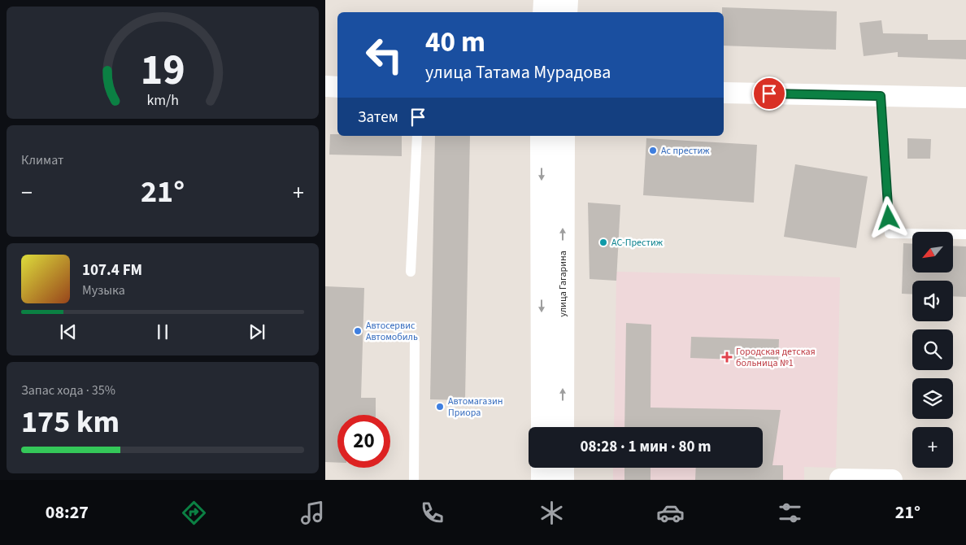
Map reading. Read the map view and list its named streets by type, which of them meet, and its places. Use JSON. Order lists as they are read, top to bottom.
{
  "streets": {
    "main road": ["улица Гагарина"]
  },
  "places": {
    "other": [
      "Ас престиж",
      "АС-Престиж",
      "Автосервис Автомобиль",
      "Автомагазин Приора"
    ],
    "health": ["Городская детская больница №1"]
  },
  "north": "bottom left",
  "page": {
    "turn": ["40 m", "улица Татама Мурадова"],
    "then": "Затем",
    "tile": [
      "Климат",
      ["Запас хода · 35%", "175 km"]
    ],
    "heat": ["−", "21°", "+"],
    "map_buttons": "+",
    "song": ["107.4 FM", "Музыка"],
    "limit": "20",
    "trip": "08:28 · 1 мин · 80 m",
    "tabs": ["08:27", "21°"],
    "gauge": ["19", "km/h"]
  }
}
